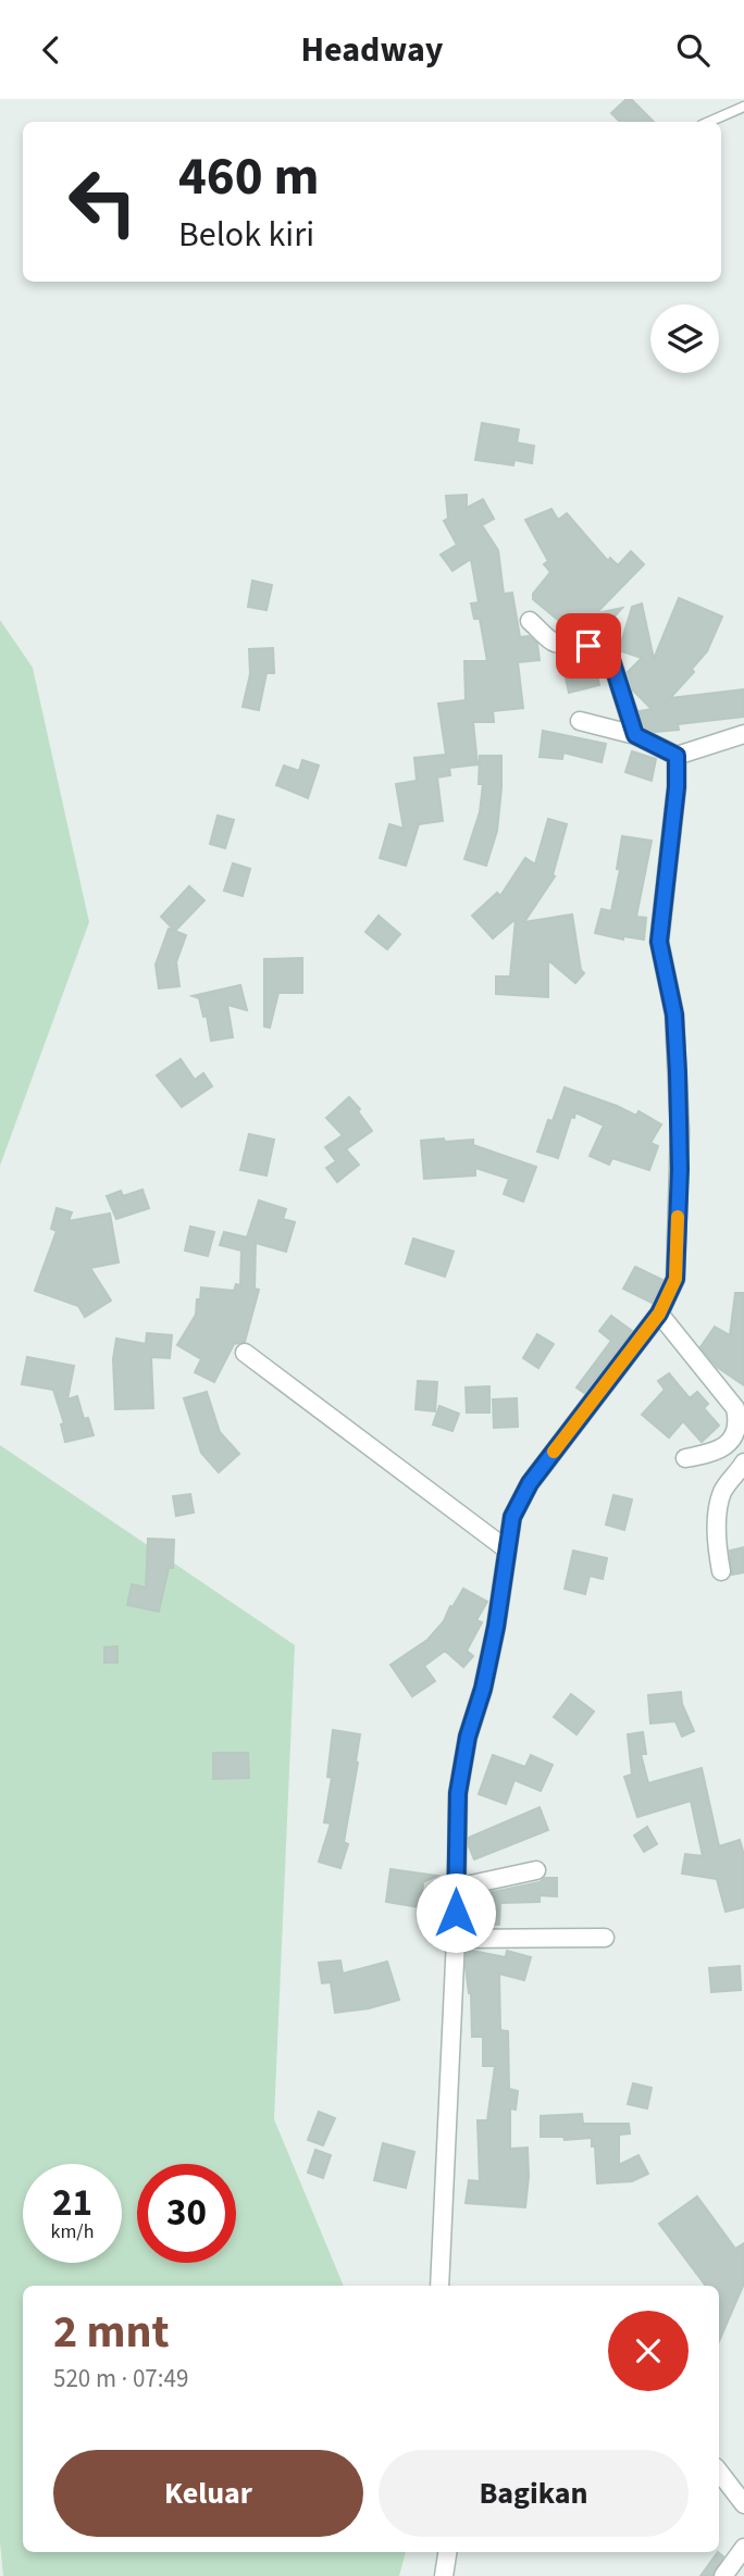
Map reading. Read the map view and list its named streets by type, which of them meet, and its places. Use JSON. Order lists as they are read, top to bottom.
{
  "page": {
    "header": "Headway",
    "turn": ["460 m", "Belok kiri"],
    "speed": "21 km/h",
    "limit": "30",
    "heading": ["2 mnt", "520 m · 07:49"],
    "buttons": ["Keluar", "Bagikan"]
  }
}
